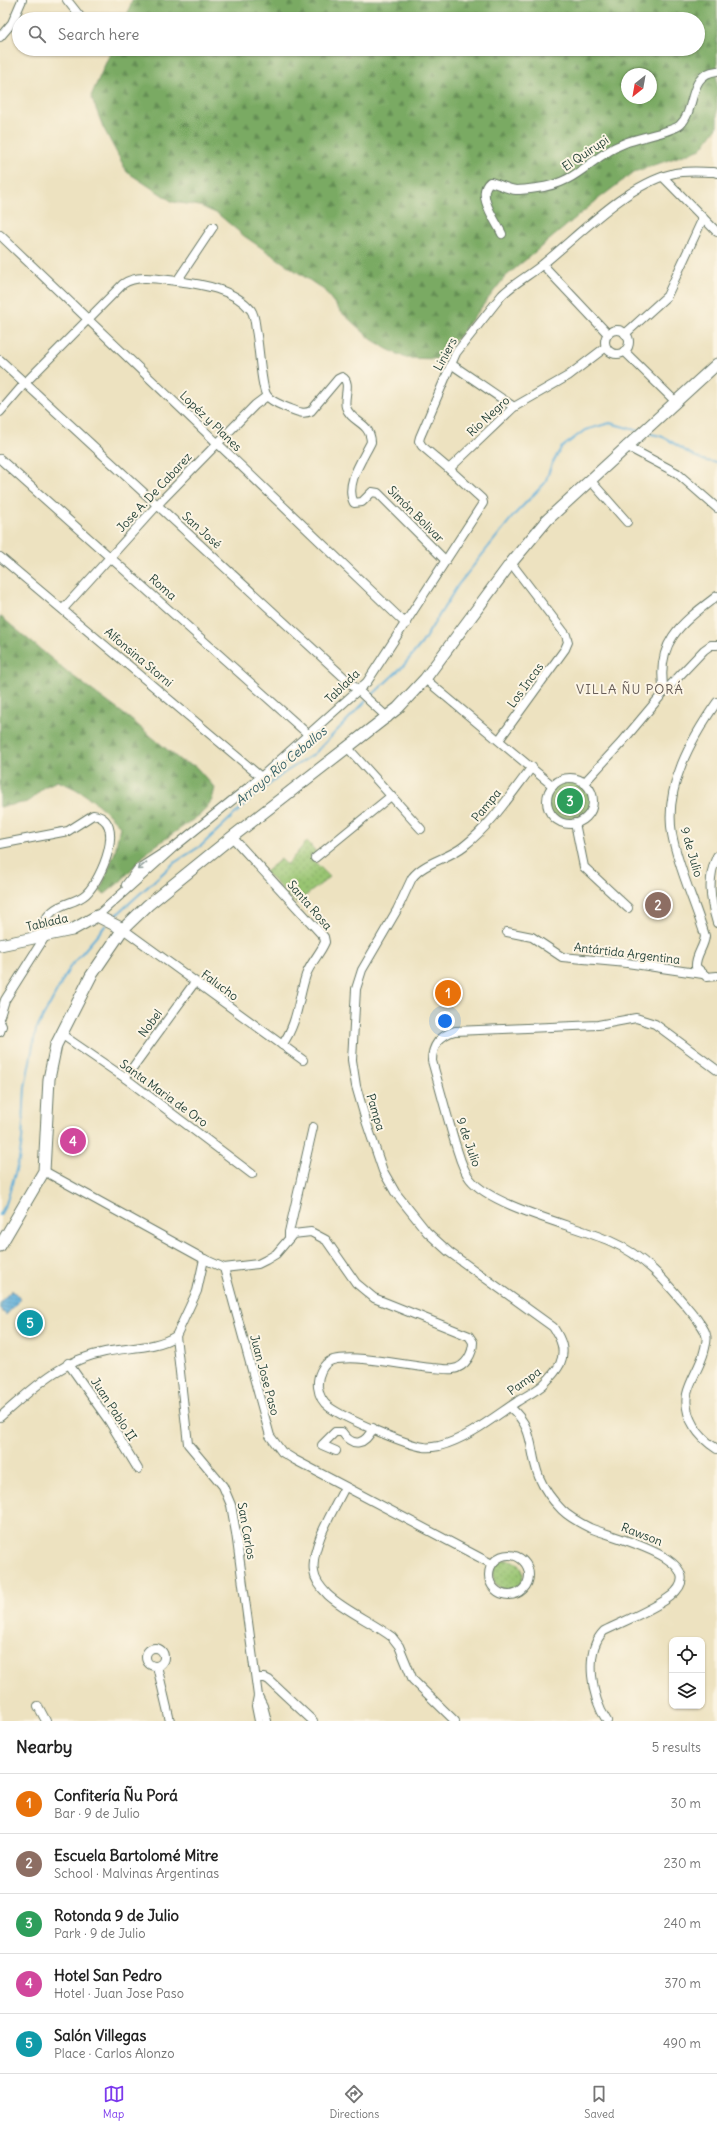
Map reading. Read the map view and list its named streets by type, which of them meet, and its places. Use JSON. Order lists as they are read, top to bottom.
{
  "streets": {
    "main road": ["Tablada"],
    "street": [
      "El Quirupi",
      "Liniers",
      "Río Negro",
      "Lopéz y Planes",
      "Jose A. De Cabarez",
      "Simón Bolivar",
      "San José",
      "Roma",
      "Alfonsina Storni",
      "Los Incas",
      "Pampa",
      "9 de Julio",
      "Santa Rosa",
      "Antártida Argentina",
      "Falucho",
      "Nobel",
      "Santa Maria de Oro",
      "Juan Jose Paso",
      "Juan Pablo II",
      "San Carlos",
      "Rawson"
    ]
  },
  "crossings": [
    ["Liniers", "Río Negro"],
    ["Liniers", "Tablada"],
    ["Río Negro", "Tablada"],
    ["Lopéz y Planes", "Jose A. De Cabarez"],
    ["Lopéz y Planes", "Tablada"],
    ["Jose A. De Cabarez", "Simón Bolivar"],
    ["Jose A. De Cabarez", "San José"],
    ["Jose A. De Cabarez", "Roma"],
    ["Jose A. De Cabarez", "Alfonsina Storni"],
    ["Simón Bolivar", "Tablada"],
    ["San José", "Tablada"],
    ["Roma", "Tablada"],
    ["Alfonsina Storni", "Tablada"],
    ["Pampa", "Rawson"],
    ["9 de Julio", "Antártida Argentina"],
    ["Santa Rosa", "Falucho"],
    ["Falucho", "Nobel"],
    ["Nobel", "Santa Maria de Oro"]
  ],
  "districts": ["VILLA ÑU PORÁ"],
  "water": ["Arroyo Río Ceballos"],
  "north": "bottom left",
  "page": {
    "search": "Search here",
    "pins": [
      "3",
      "2",
      "1",
      "4",
      "5"
    ],
    "heading": ["Nearby", "5 results"],
    "list": [
      {
        "mark": "1",
        "name": "Confitería Ñu Porá",
        "note": "Bar · 9 de Julio",
        "value": "30 m"
      },
      {
        "mark": "2",
        "name": "Escuela Bartolomé Mitre",
        "note": "School · Malvinas Argentinas",
        "value": "230 m"
      },
      {
        "mark": "3",
        "name": "Rotonda 9 de Julio",
        "note": "Park · 9 de Julio",
        "value": "240 m"
      },
      {
        "mark": "4",
        "name": "Hotel San Pedro",
        "note": "Hotel · Juan Jose Paso",
        "value": "370 m"
      },
      {
        "mark": "5",
        "name": "Salón Villegas",
        "note": "Place · Carlos Alonzo",
        "value": "490 m"
      }
    ],
    "nav": ["Map", "Directions", "Saved"]
  }
}
